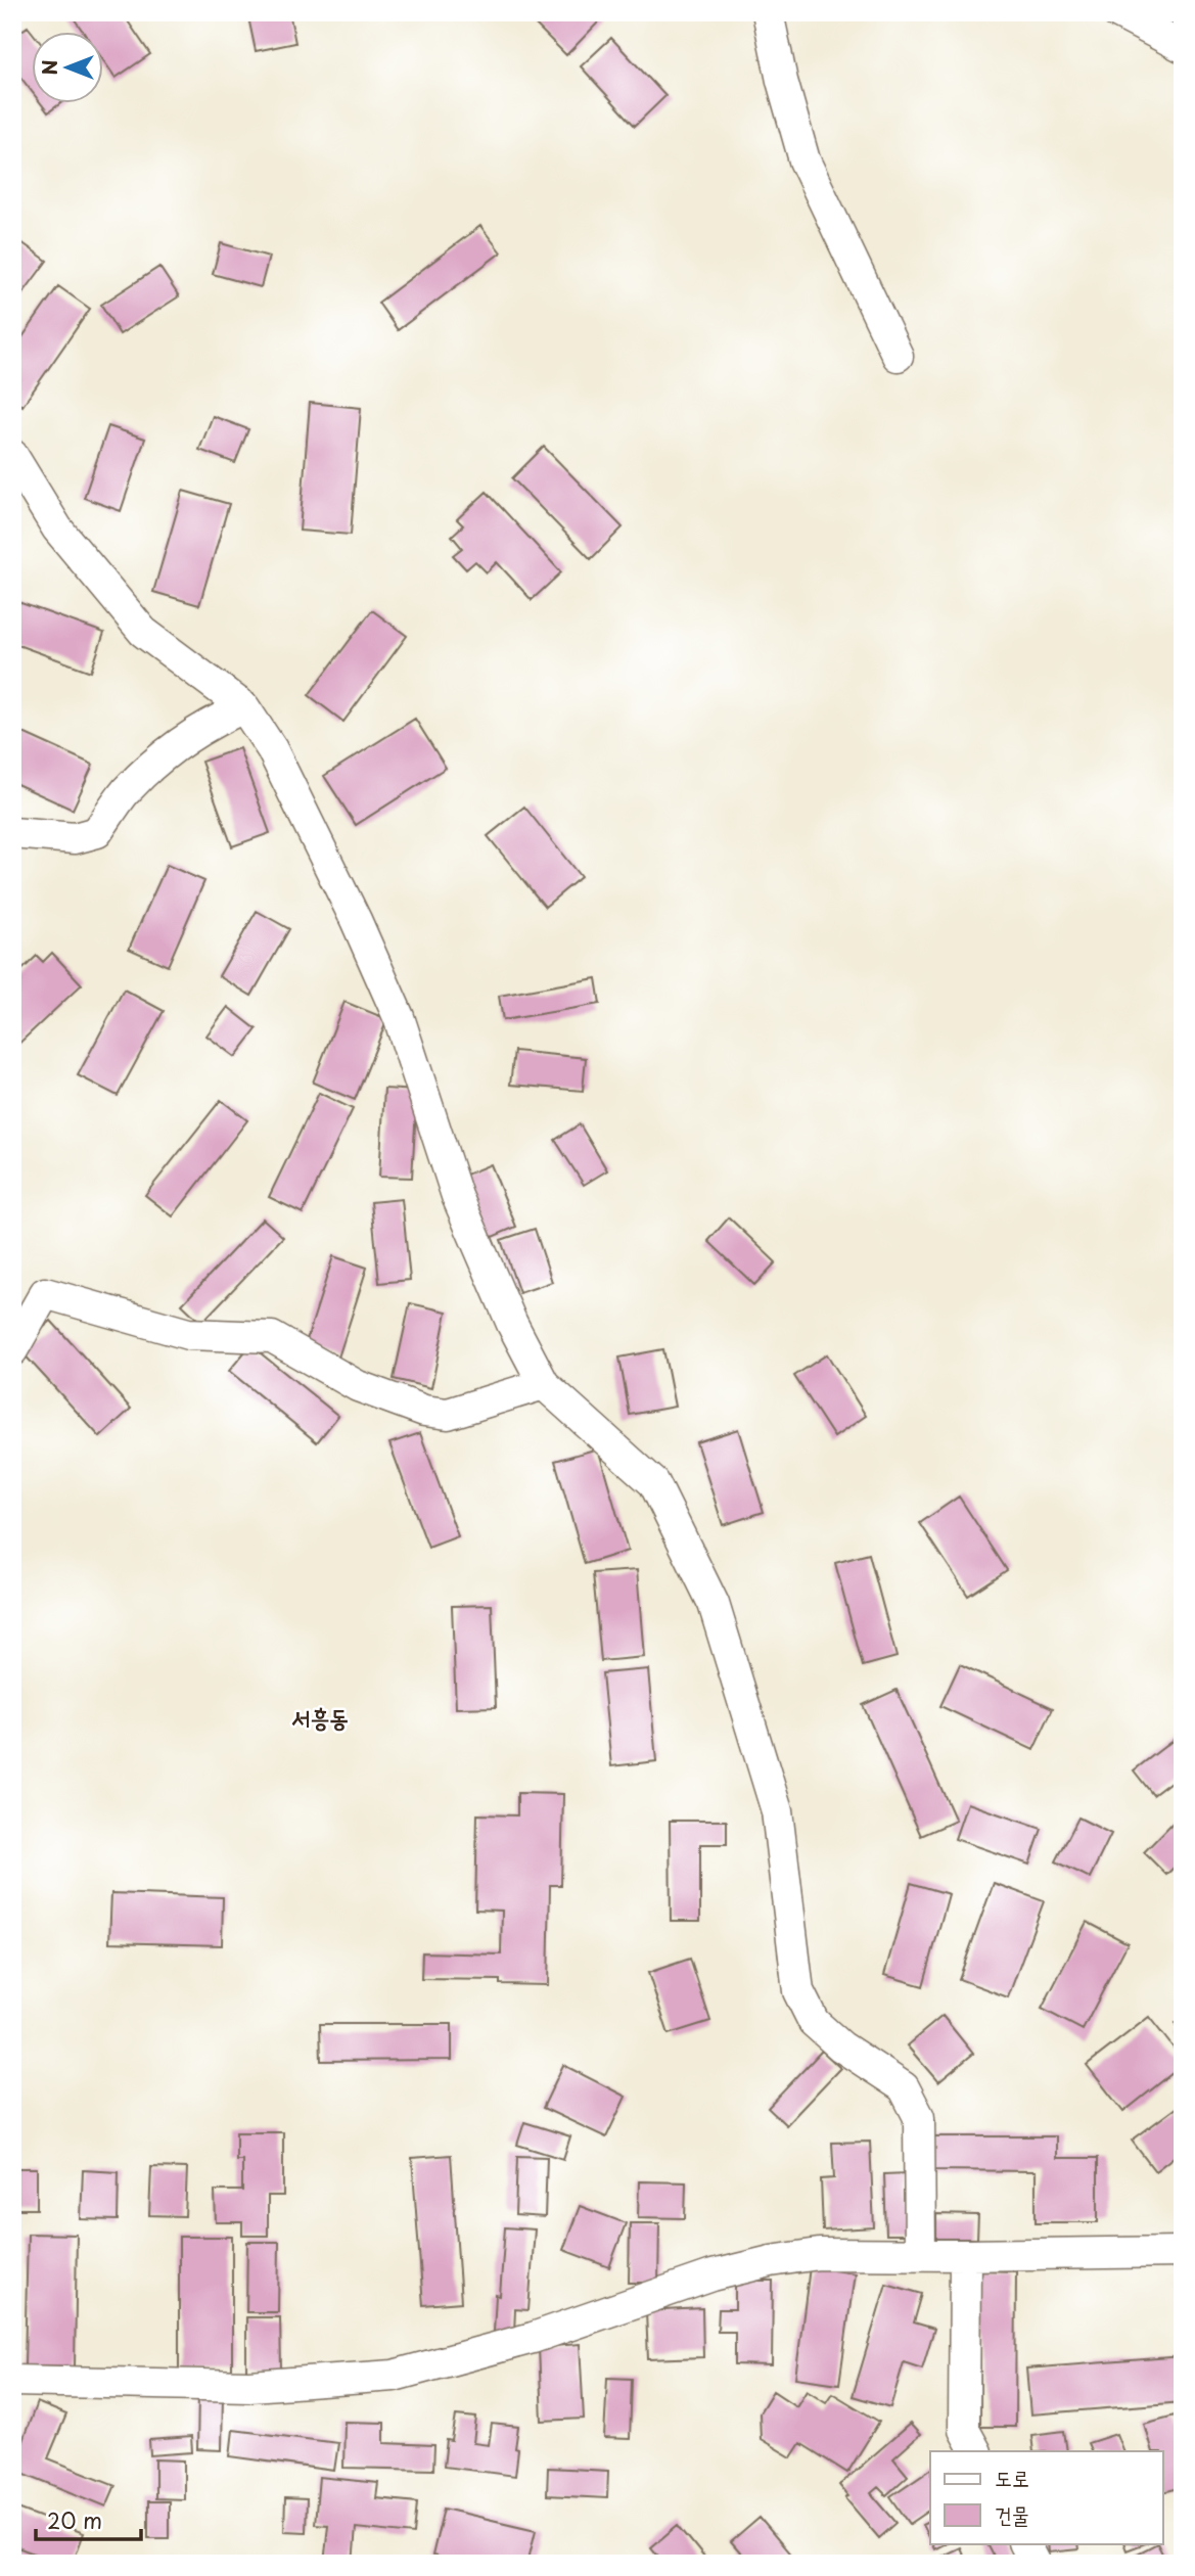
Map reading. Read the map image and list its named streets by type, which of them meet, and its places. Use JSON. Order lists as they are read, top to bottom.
{
  "districts": ["서흥동"],
  "legend": ["도로", "건물"],
  "scale_bar": "20 m",
  "north": "left"
}
